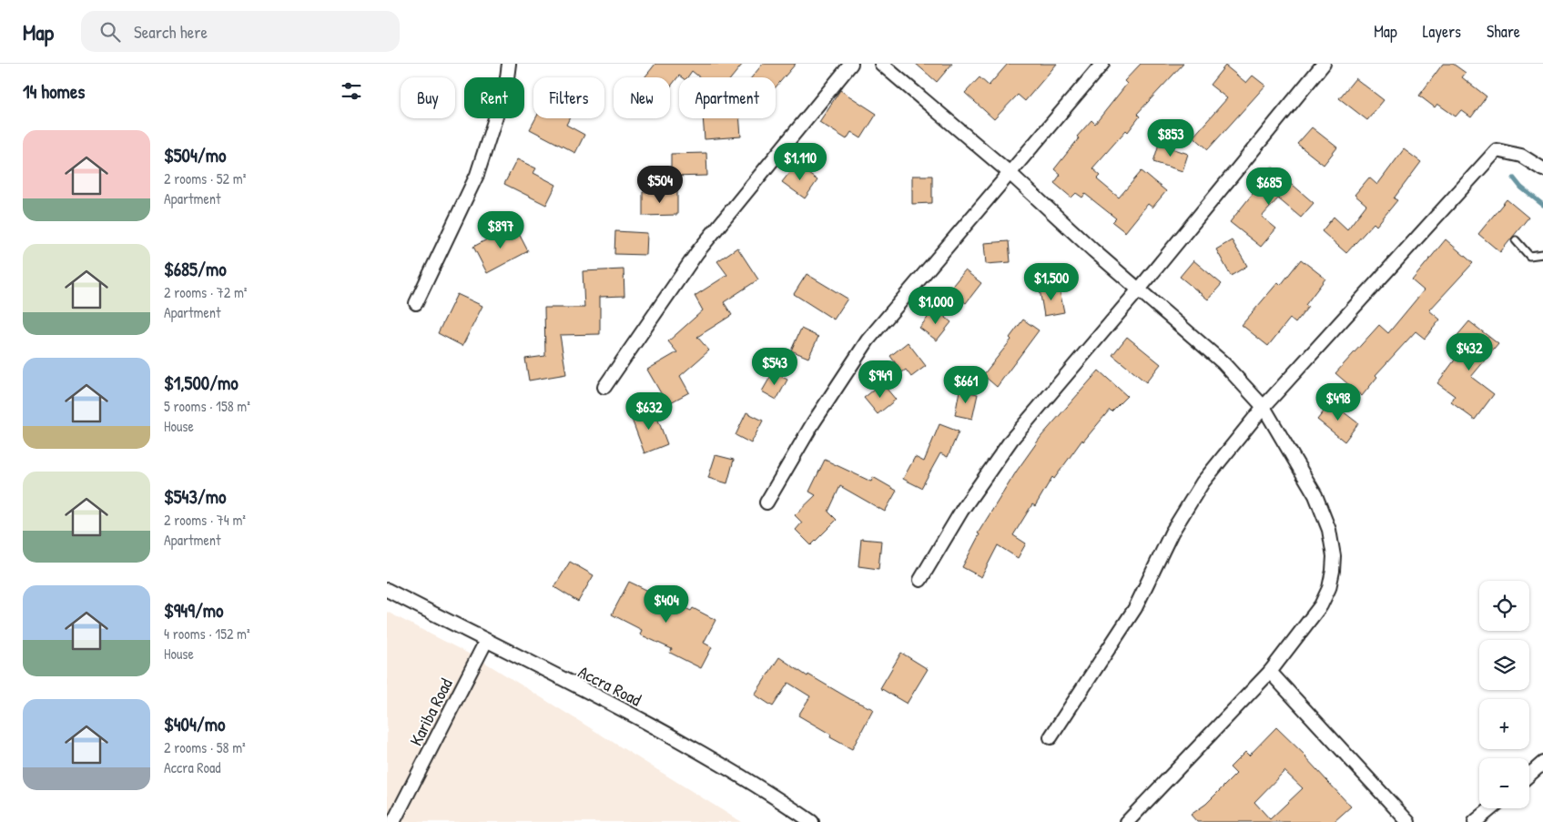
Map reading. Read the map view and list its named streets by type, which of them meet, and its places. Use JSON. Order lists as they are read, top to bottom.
{
  "streets": {
    "street": ["Accra Road", "Kariba Road"]
  },
  "crossings": [
    ["Accra Road", "Kariba Road"]
  ],
  "page": {
    "header": "Map",
    "search": "Search here",
    "nav": ["Map", "Layers", "Share"],
    "heading": "14 homes",
    "chip": [
      "Buy",
      "Rent",
      "Filters",
      "New",
      "Apartment"
    ],
    "list": [
      {
        "name": "$504/mo",
        "note": "2 rooms · 52 m² · Apartment"
      },
      {
        "name": "$685/mo",
        "note": "2 rooms · 72 m² · Apartment"
      },
      {
        "name": "$1,500/mo",
        "note": "5 rooms · 158 m² · House"
      },
      {
        "name": "$543/mo",
        "note": "2 rooms · 74 m² · Apartment"
      },
      {
        "name": "$949/mo",
        "note": "4 rooms · 152 m² · House"
      },
      {
        "name": "$404/mo",
        "note": "2 rooms · 58 m² · Accra Road"
      }
    ],
    "price": [
      "$853",
      "$1,110",
      "$504",
      "$685",
      "$897",
      "$1,500",
      "$1,000",
      "$432",
      "$543",
      "$949",
      "$661",
      "$498",
      "$632",
      "$404"
    ],
    "map_buttons": ["+", "−"]
  }
}
